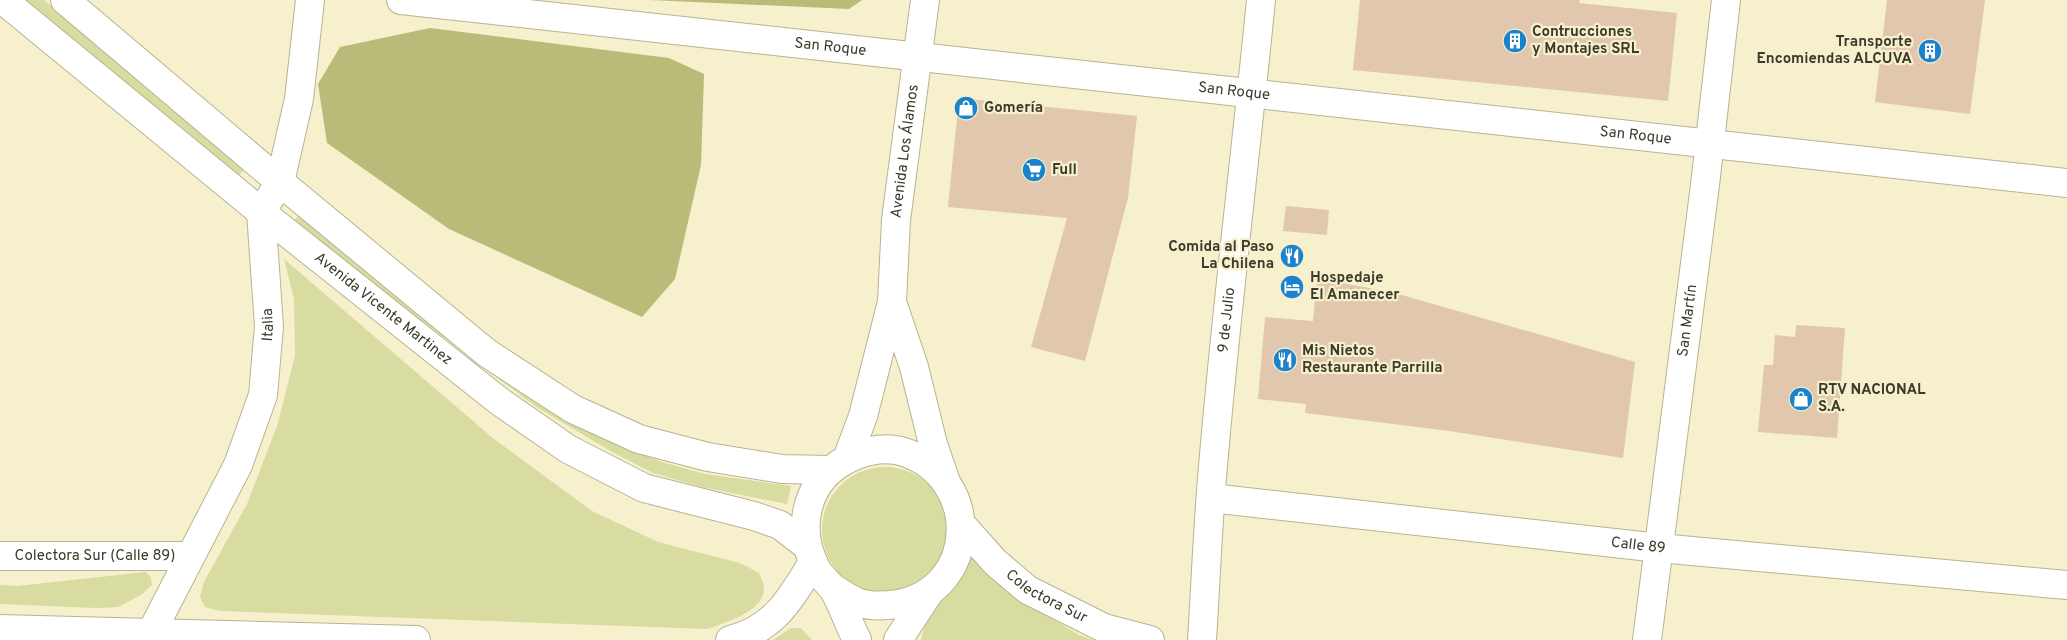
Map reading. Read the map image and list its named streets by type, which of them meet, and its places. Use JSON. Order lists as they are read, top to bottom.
{
  "streets": {
    "main road": [
      "San Roque",
      "Avenida Los Álamos",
      "Avenida Vicente Martinez",
      "9 de Julio",
      "San Martín",
      "Italia",
      "Calle 89",
      "Colectora Sur (Calle 89)",
      "Colectora Sur"
    ]
  },
  "crossings": [
    ["San Roque", "Avenida Los Álamos"],
    ["San Roque", "9 de Julio"],
    ["San Roque", "San Martín"],
    ["Avenida Los Álamos", "Avenida Vicente Martinez"],
    ["Avenida Los Álamos", "Colectora Sur"],
    ["Avenida Vicente Martinez", "Italia"],
    ["Avenida Vicente Martinez", "Colectora Sur"],
    ["9 de Julio", "Calle 89"],
    ["San Martín", "Calle 89"],
    ["Italia", "Colectora Sur (Calle 89)"]
  ],
  "places": {
    "building": ["Contrucciones y Montajes SRL", "Transporte Encomiendas ALCUVA"],
    "shop": ["Gomería", "RTV NACIONAL S.A."],
    "supermarket": ["Full"],
    "restaurant": ["Comida al Paso La Chilena", "Mis Nietos Restaurante Parrilla"],
    "hotel": ["Hospedaje El Amanecer"]
  }
}
